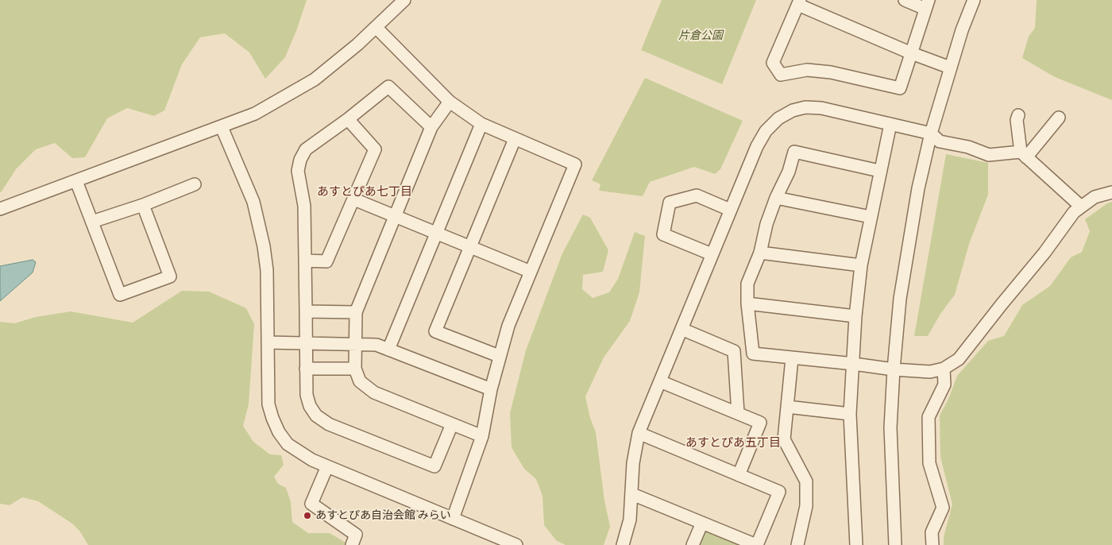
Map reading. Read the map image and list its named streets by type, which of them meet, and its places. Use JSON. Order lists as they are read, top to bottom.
{
  "districts": ["あすとぴあ七丁目", "あすとぴあ五丁目"],
  "parks": ["片倉公園"],
  "places": ["あすとぴあ自治会館 みらい"]
}
